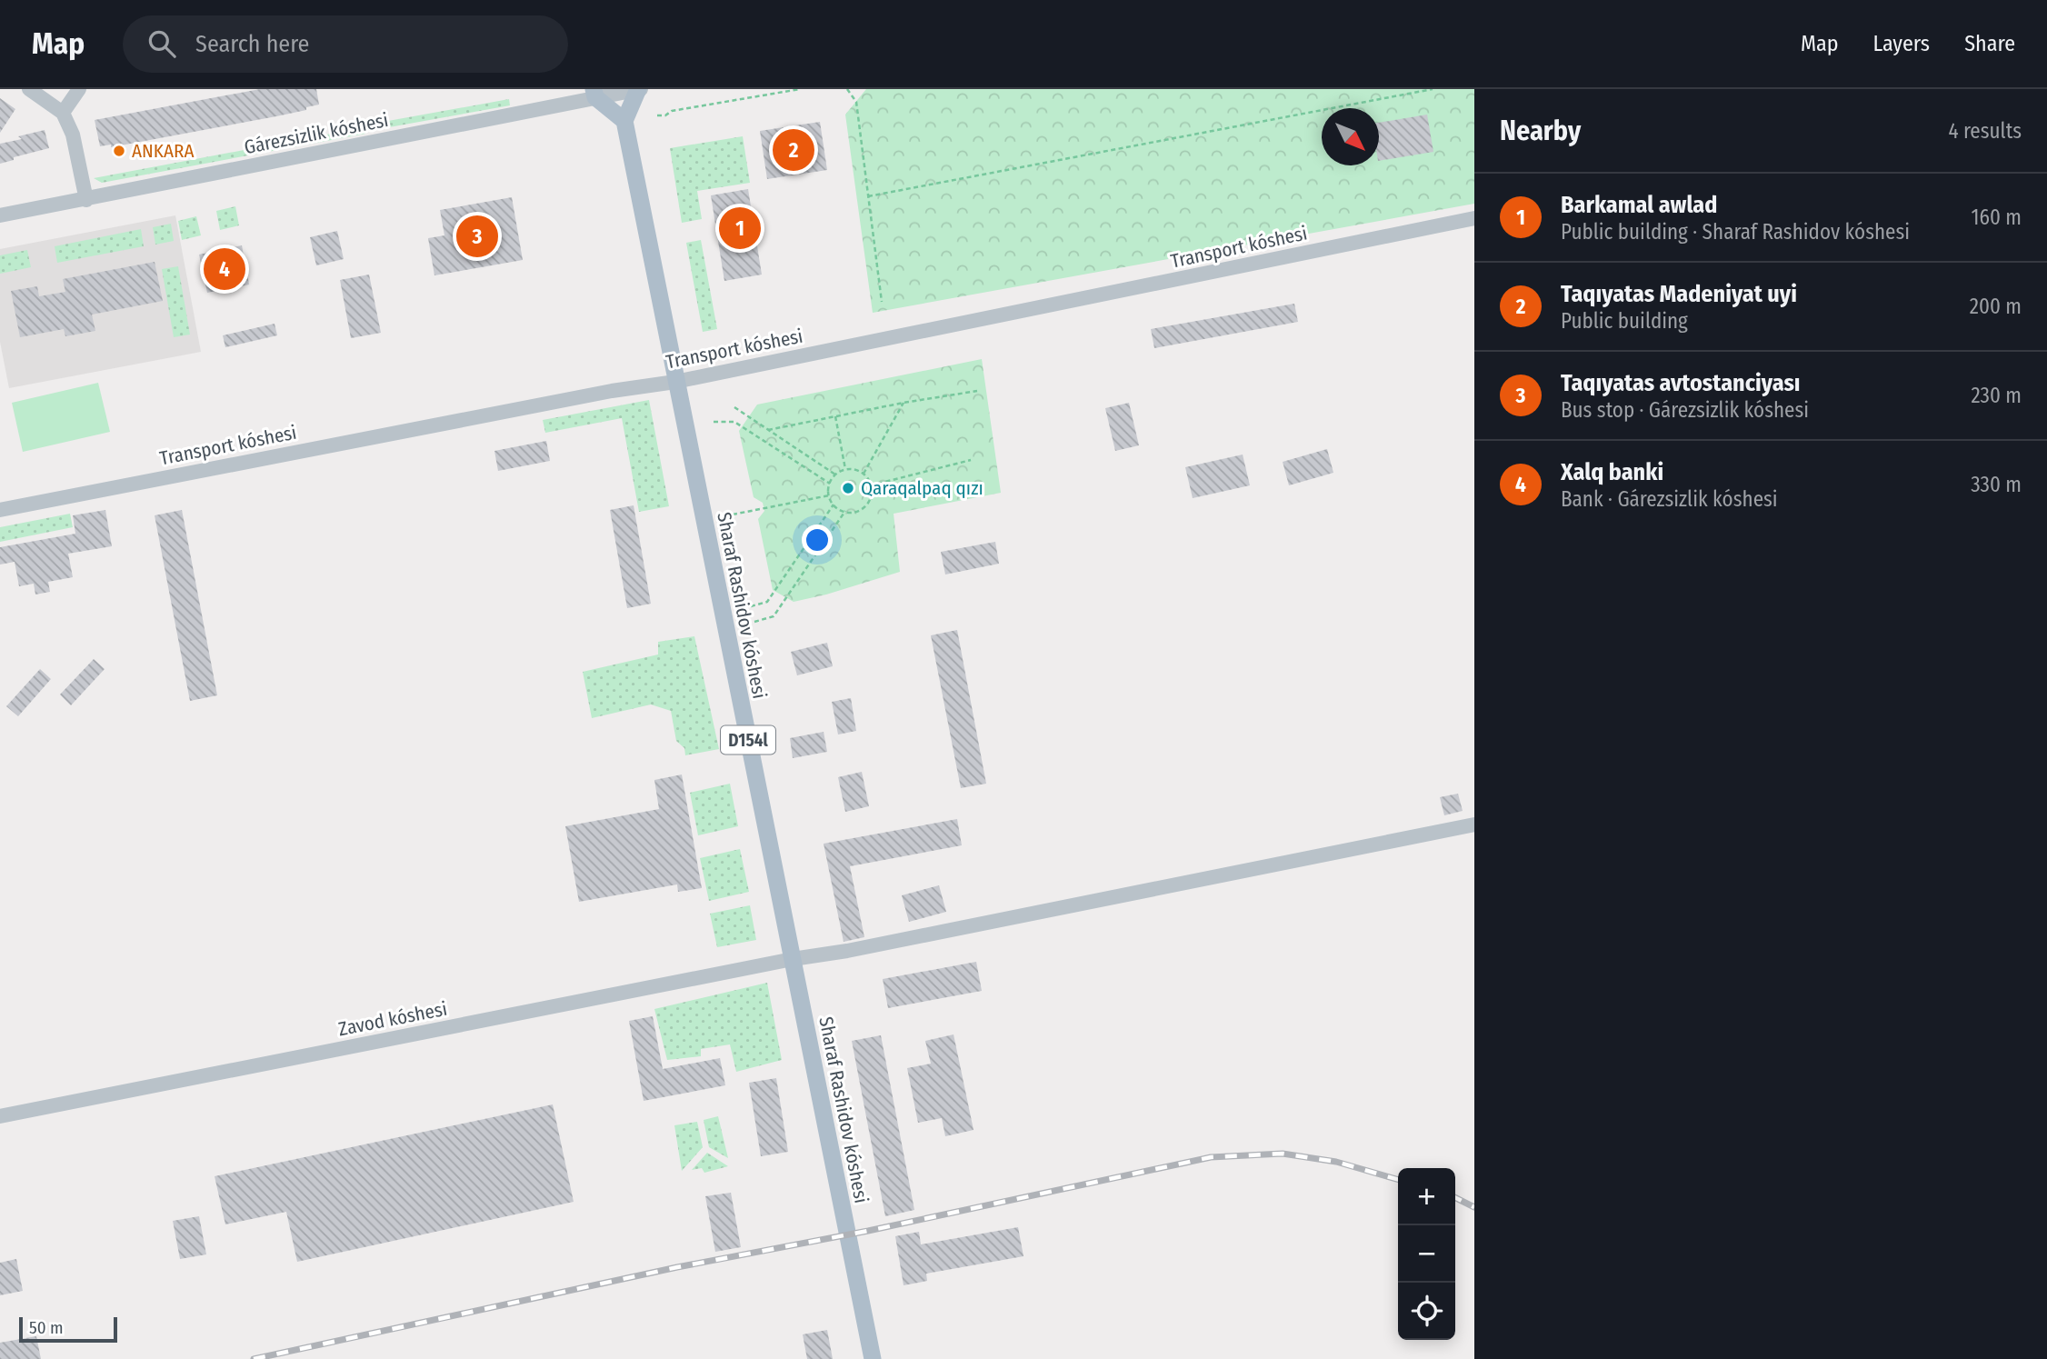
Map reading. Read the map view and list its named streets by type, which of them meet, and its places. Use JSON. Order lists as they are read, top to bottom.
{
  "streets": {
    "main road": ["Sharaf Rashidov kóshesi", "D154l"],
    "street": ["Gárezsizlik kóshesi", "Transport kóshesi", "Zavod kóshesi"]
  },
  "crossings": [
    ["Transport kóshesi", "Sharaf Rashidov kóshesi"],
    ["Sharaf Rashidov kóshesi", "Zavod kóshesi"]
  ],
  "places": ["ANKARA", "Qaraqalpaq qızı"],
  "scale_bar": "50 m",
  "north": "bottom right",
  "page": {
    "header": "Map",
    "search": "Search here",
    "nav": ["Map", "Layers", "Share"],
    "heading": ["Nearby", "4 results"],
    "pins": [
      "2",
      "1",
      "3",
      "4"
    ],
    "list": [
      {
        "mark": "1",
        "name": "Barkamal awlad",
        "note": "Public building · Sharaf Rashidov kóshesi",
        "value": "160 m"
      },
      {
        "mark": "2",
        "name": "Taqıyatas Madeniyat uyi",
        "note": "Public building",
        "value": "200 m"
      },
      {
        "mark": "3",
        "name": "Taqıyatas avtostanciyası",
        "note": "Bus stop · Gárezsizlik kóshesi",
        "value": "230 m"
      },
      {
        "mark": "4",
        "name": "Xalq banki",
        "note": "Bank · Gárezsizlik kóshesi",
        "value": "330 m"
      }
    ],
    "map_buttons": ["+", "−"],
    "scale": "50 m"
  }
}
